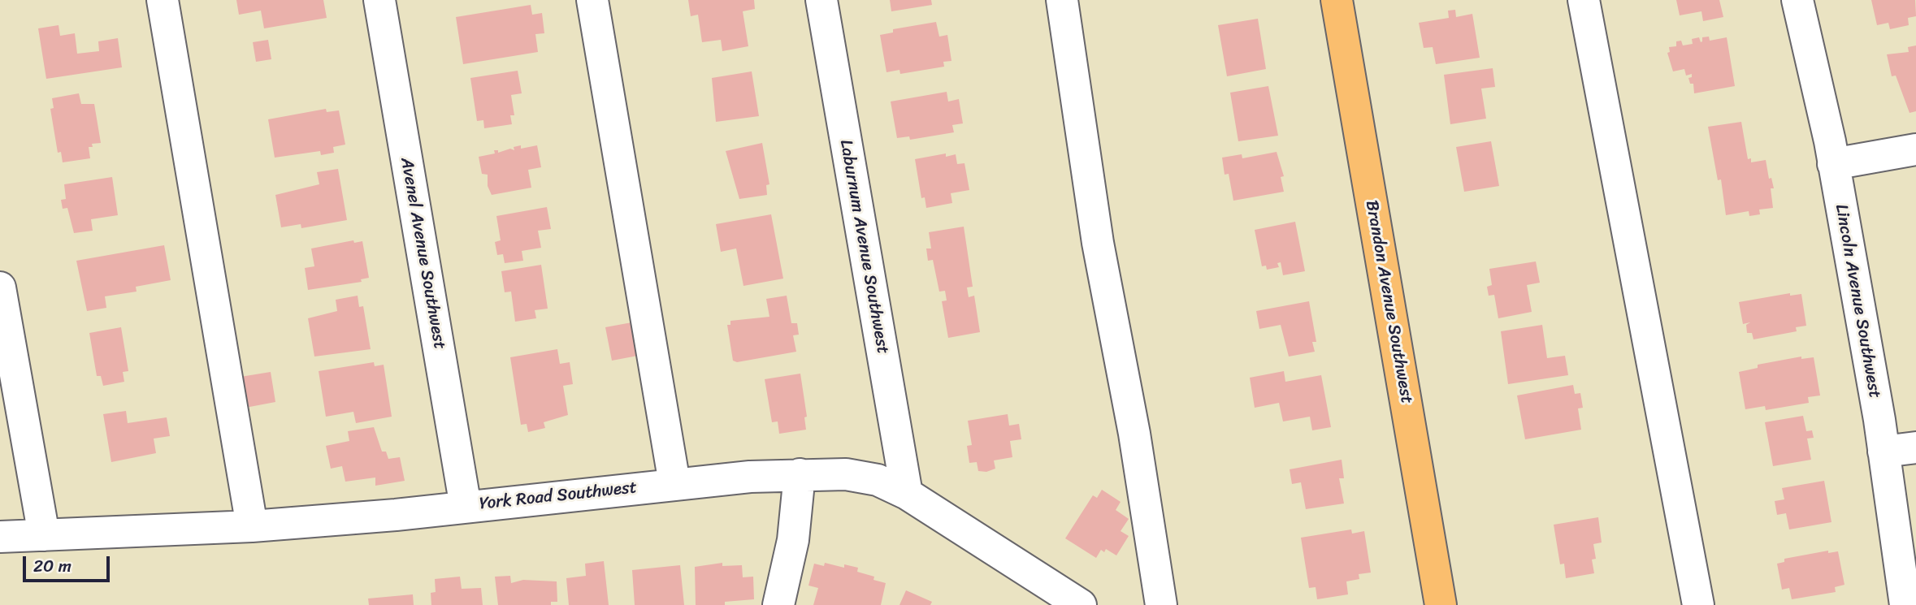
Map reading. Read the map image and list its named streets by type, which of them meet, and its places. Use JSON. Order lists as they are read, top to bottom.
{
  "streets": {
    "main road": ["Brandon Avenue Southwest"],
    "street": [
      "Laburnum Avenue Southwest",
      "Avenel Avenue Southwest",
      "Lincoln Avenue Southwest",
      "York Road Southwest"
    ]
  },
  "crossings": [
    ["Laburnum Avenue Southwest", "York Road Southwest"],
    ["Avenel Avenue Southwest", "York Road Southwest"]
  ],
  "scale_bar": "20 m"
}
